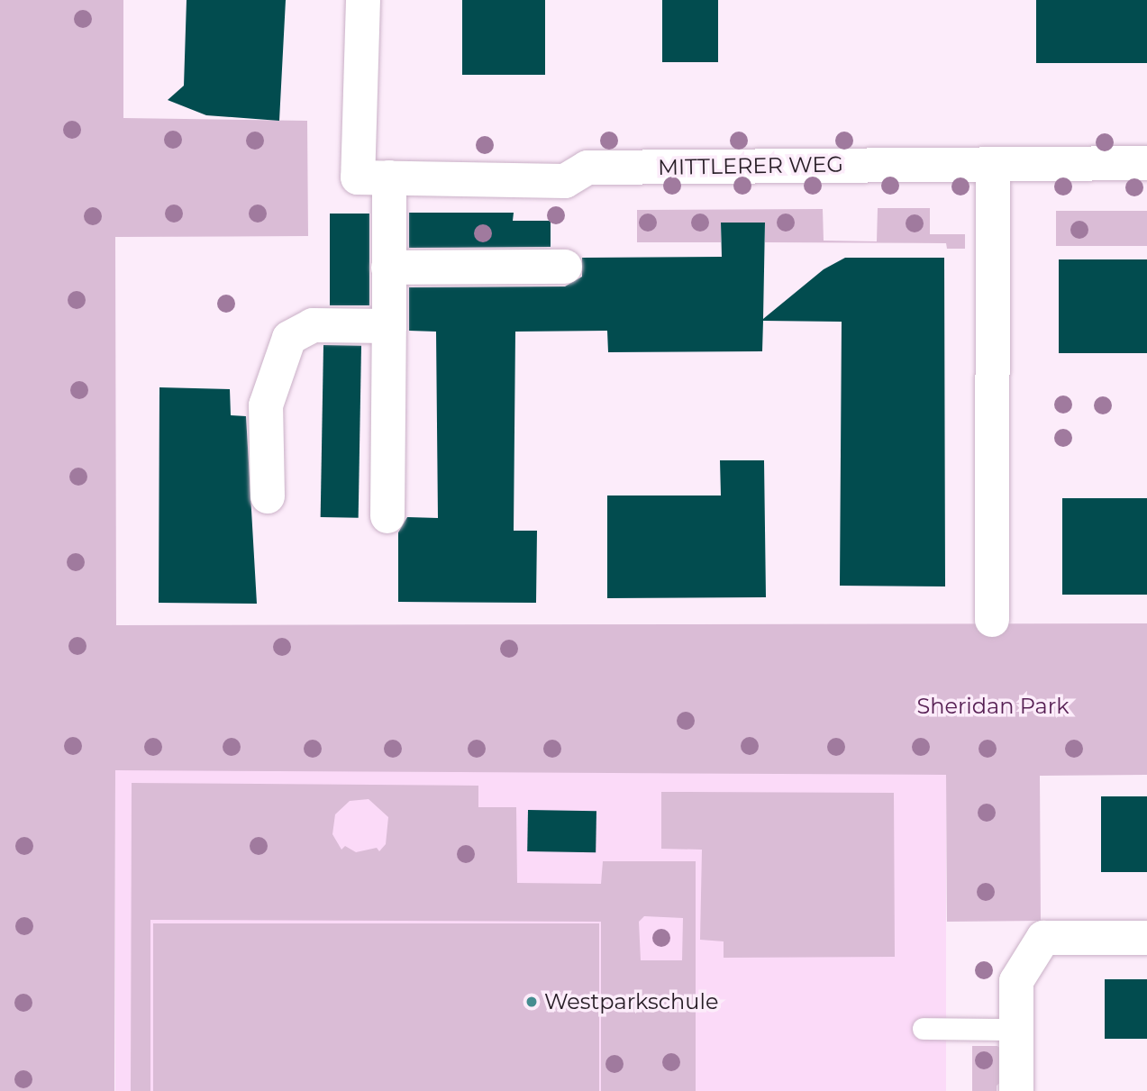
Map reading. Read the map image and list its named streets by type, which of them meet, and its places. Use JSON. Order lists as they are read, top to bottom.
{
  "streets": {
    "street": ["MITTLERER WEG"]
  },
  "parks": ["Sheridan Park"],
  "places": ["Westparkschule"]
}
